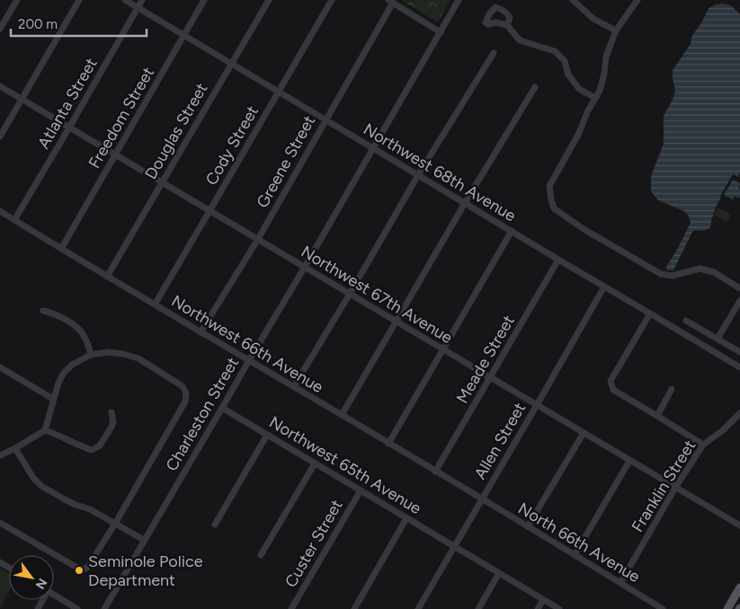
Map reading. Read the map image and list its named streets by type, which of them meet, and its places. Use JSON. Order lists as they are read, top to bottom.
{
  "streets": {
    "street": [
      "Atlanta Street",
      "Freedom Street",
      "Douglas Street",
      "Cody Street",
      "Greene Street",
      "Northwest 68th Avenue",
      "Northwest 67th Avenue",
      "Northwest 66th Avenue",
      "Meade Street",
      "Charleston Street",
      "Allen Street",
      "Northwest 65th Avenue",
      "Franklin Street",
      "North 66th Avenue",
      "Custer Street"
    ]
  },
  "crossings": [
    ["Atlanta Street", "Northwest 68th Avenue"],
    ["Atlanta Street", "Northwest 67th Avenue"],
    ["Atlanta Street", "Northwest 66th Avenue"],
    ["Freedom Street", "Northwest 68th Avenue"],
    ["Freedom Street", "Northwest 67th Avenue"],
    ["Freedom Street", "Northwest 66th Avenue"],
    ["Douglas Street", "Northwest 68th Avenue"],
    ["Douglas Street", "Northwest 67th Avenue"],
    ["Douglas Street", "Northwest 66th Avenue"],
    ["Cody Street", "Northwest 68th Avenue"],
    ["Cody Street", "Northwest 67th Avenue"],
    ["Cody Street", "Northwest 66th Avenue"],
    ["Greene Street", "Northwest 68th Avenue"],
    ["Greene Street", "Northwest 67th Avenue"],
    ["Greene Street", "Northwest 66th Avenue"],
    ["Northwest 68th Avenue", "Meade Street"],
    ["Northwest 68th Avenue", "Charleston Street"],
    ["Northwest 68th Avenue", "Allen Street"],
    ["Northwest 67th Avenue", "Meade Street"],
    ["Northwest 67th Avenue", "Charleston Street"],
    ["Northwest 67th Avenue", "Allen Street"],
    ["Northwest 67th Avenue", "Franklin Street"],
    ["Northwest 66th Avenue", "Meade Street"],
    ["Northwest 66th Avenue", "Charleston Street"],
    ["Northwest 66th Avenue", "Allen Street"],
    ["Northwest 66th Avenue", "North 66th Avenue"],
    ["Charleston Street", "Northwest 65th Avenue"],
    ["Allen Street", "Northwest 65th Avenue"],
    ["Allen Street", "North 66th Avenue"],
    ["Northwest 65th Avenue", "Custer Street"],
    ["Franklin Street", "North 66th Avenue"]
  ],
  "places": ["Seminole Police Department"],
  "scale_bar": "200 m",
  "north": "bottom right"
}
